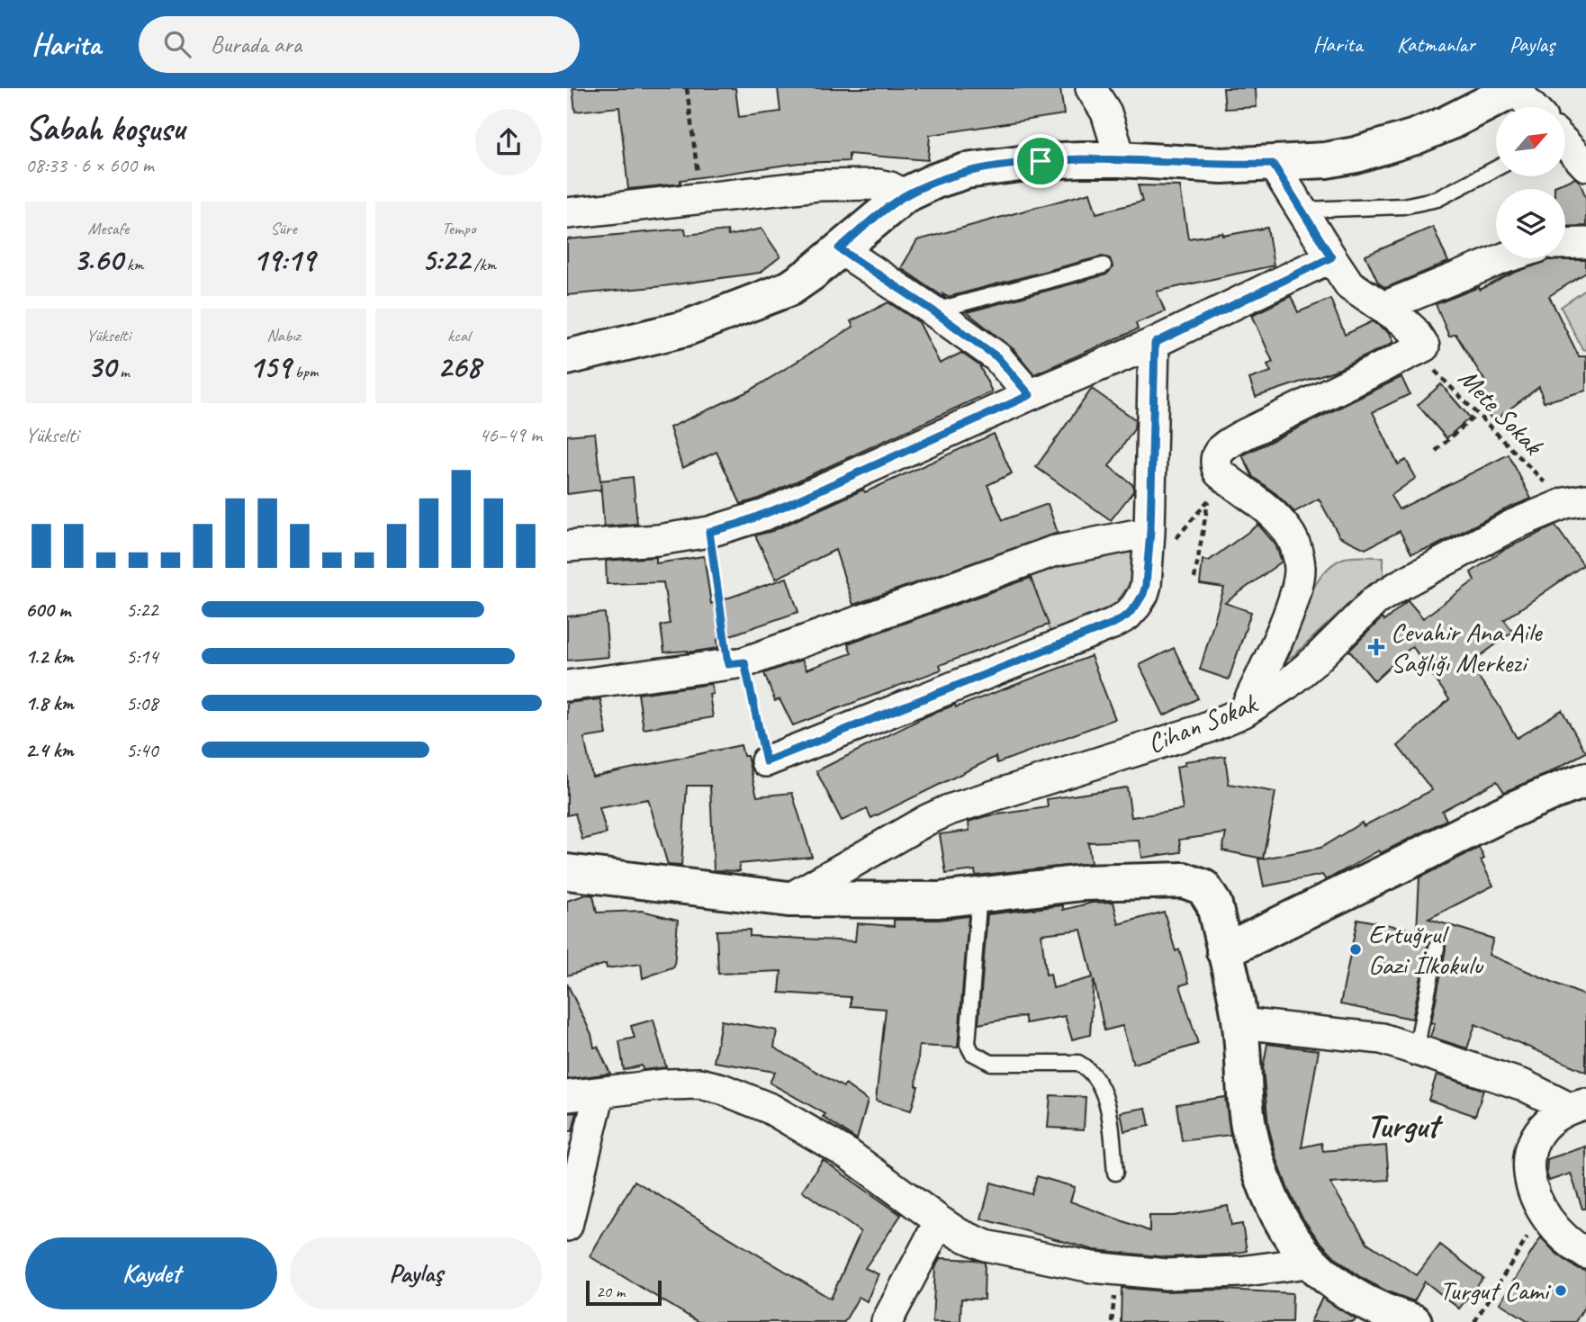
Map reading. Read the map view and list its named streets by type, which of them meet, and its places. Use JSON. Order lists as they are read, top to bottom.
{
  "streets": {
    "street": ["Cihan Sokak"],
    "path": ["Mete Sokak"]
  },
  "crossings": [
    ["Mete Sokak", "Cihan Sokak"]
  ],
  "districts": ["Turgut"],
  "places": {
    "health": ["Cevahir Ana Aile Sağlığı Merkezi"],
    "other": ["Ertuğrul Gazi İlkokulu", "Turgut Cami"]
  },
  "scale_bar": "20 m",
  "north": "top right",
  "page": {
    "header": "Harita",
    "search": "Burada ara",
    "nav": ["Harita", "Katmanlar", "Paylaş"],
    "heading": ["Sabah koşusu", "08:33 · 6 × 600 m"],
    "stats": [
      ["Mesafe", "3.60 km"],
      ["Süre", "19:19"],
      ["Tempo", "5:22 /km"],
      ["Yükselti", "30 m"],
      ["Nabız", "159 bpm"],
      ["kcal", "268"]
    ],
    "chart": ["Yükselti", "46–49 m"],
    "list": [
      {
        "name": "600 m",
        "note": "5:22"
      },
      {
        "name": "1.2 km",
        "note": "5:14"
      },
      {
        "name": "1.8 km",
        "note": "5:08"
      },
      {
        "name": "2.4 km",
        "note": "5:40"
      }
    ],
    "buttons": ["Kaydet", "Paylaş"],
    "scale": "20 m"
  }
}
